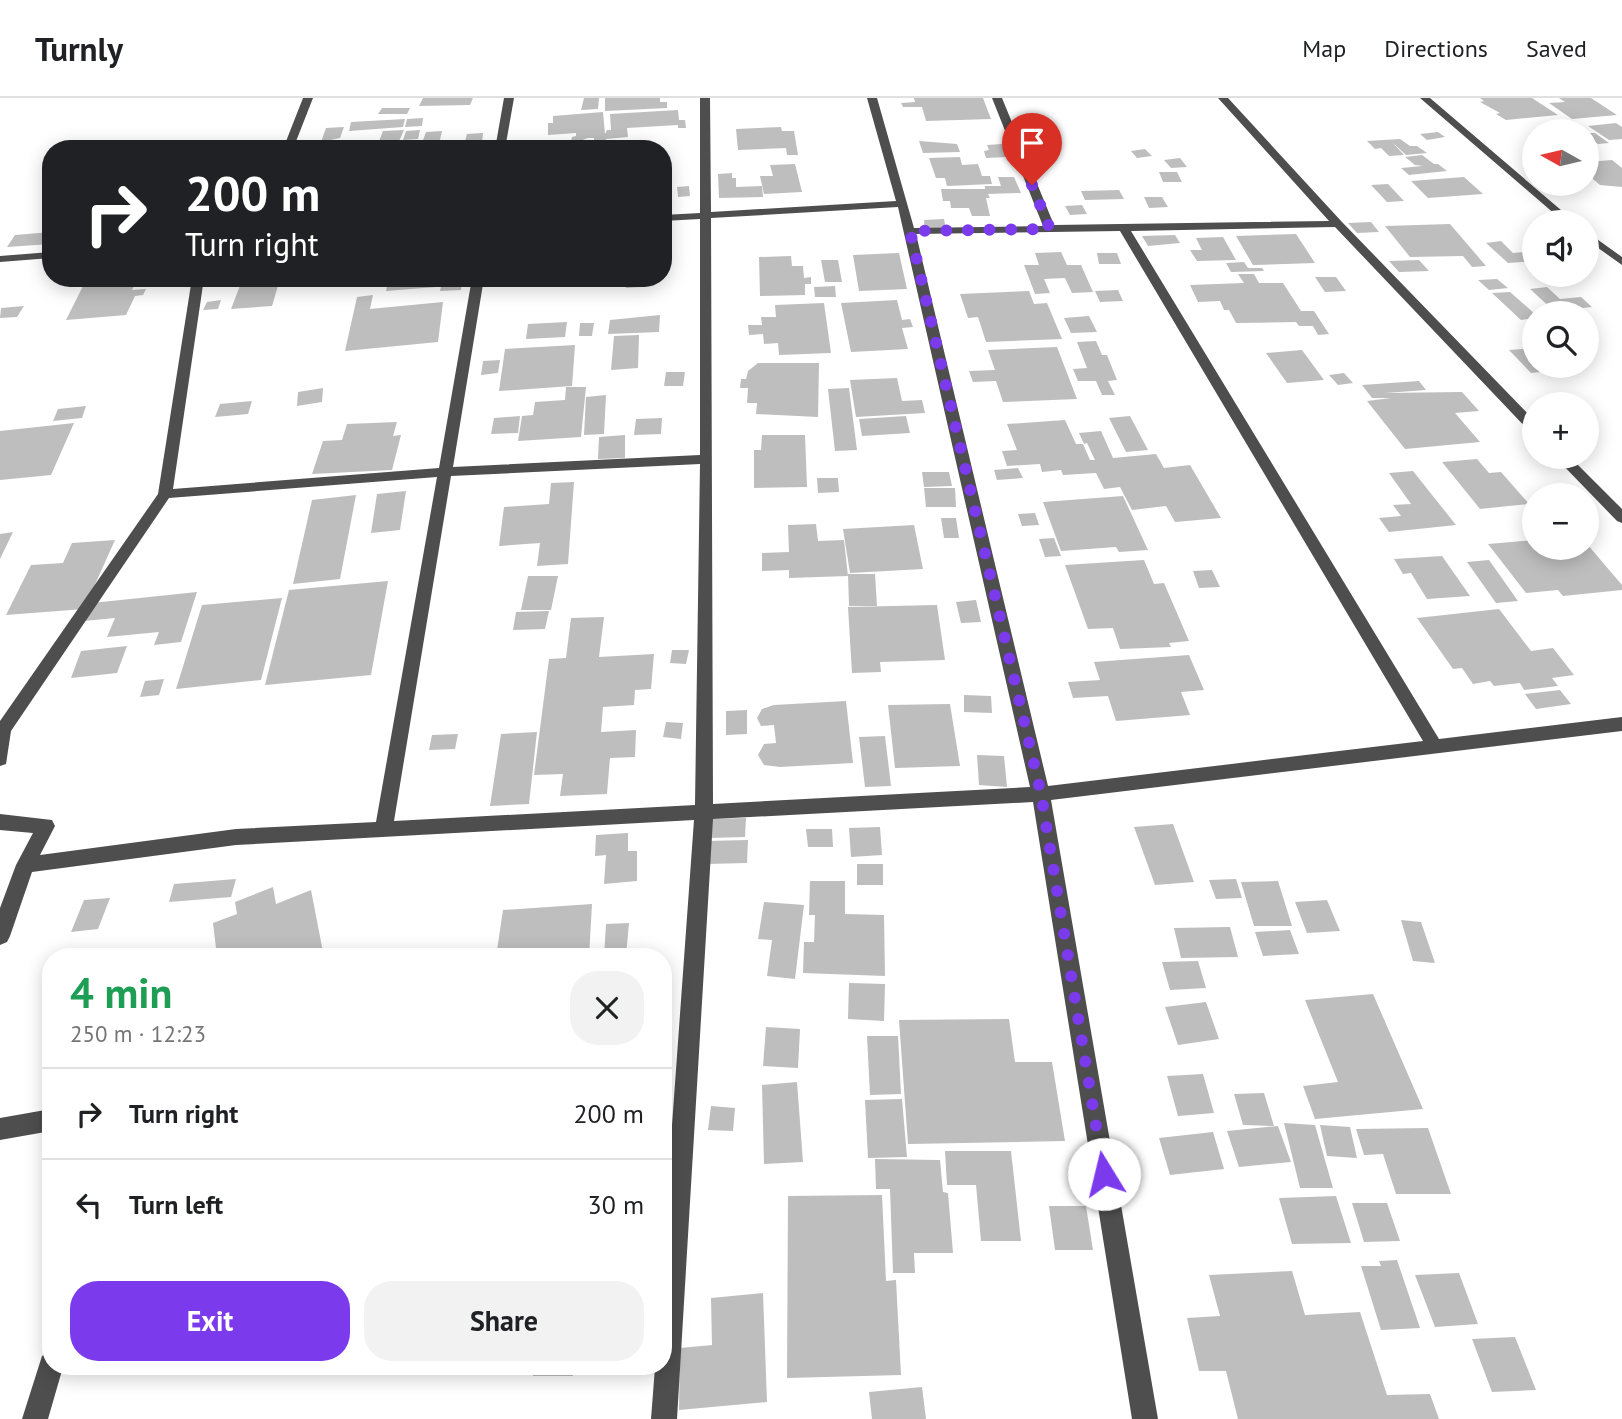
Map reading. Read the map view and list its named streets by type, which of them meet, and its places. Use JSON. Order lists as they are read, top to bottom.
{
  "north": "left",
  "page": {
    "header": "Turnly",
    "nav": ["Map", "Directions", "Saved"],
    "map_buttons": ["+", "−"],
    "turn": ["200 m", "Turn right"],
    "heading": ["4 min", "250 m · 12:23"],
    "list": [
      {
        "name": "Turn right",
        "value": "200 m"
      },
      {
        "name": "Turn left",
        "value": "30 m"
      }
    ],
    "buttons": ["Exit", "Share"]
  }
}
